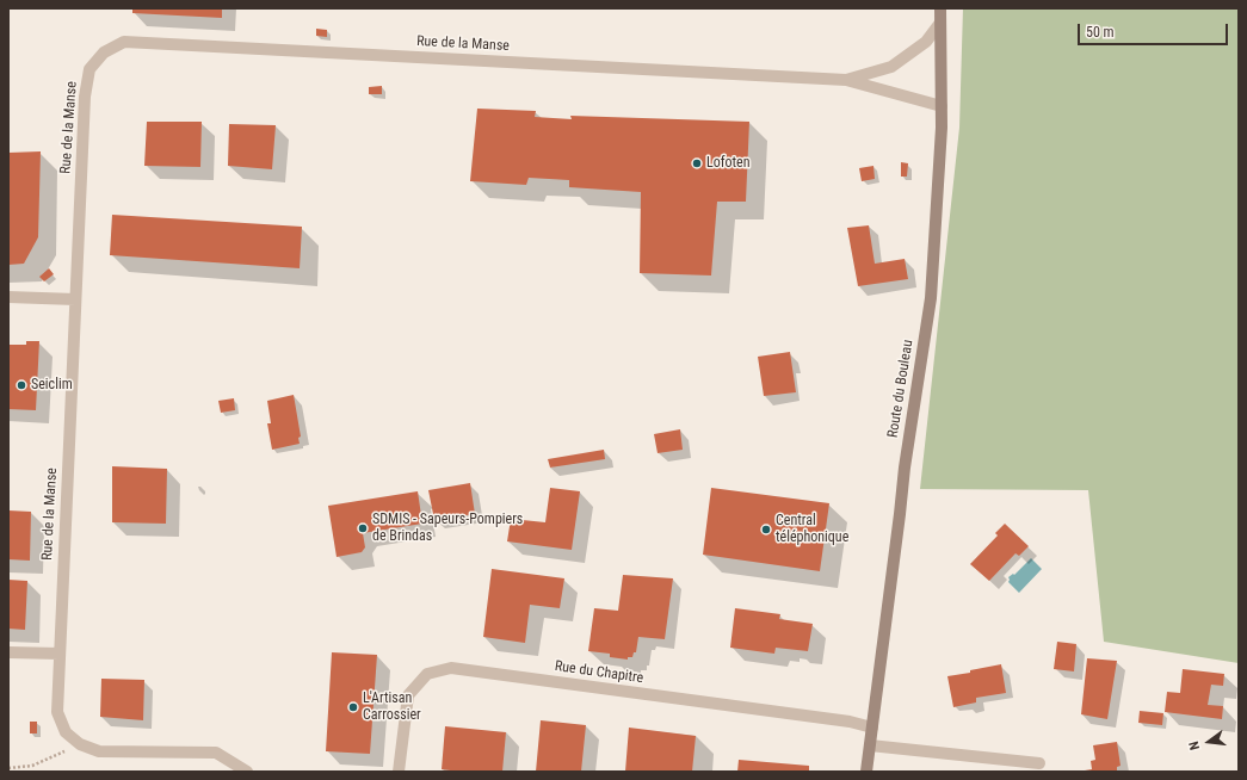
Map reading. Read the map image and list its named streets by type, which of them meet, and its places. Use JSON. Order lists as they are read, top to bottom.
{
  "streets": {
    "main road": ["Route du Bouleau"],
    "street": ["Rue de la Manse", "Rue du Chapitre"]
  },
  "crossings": [
    ["Route du Bouleau", "Rue du Chapitre"]
  ],
  "places": [
    "Lofoten",
    "Seiclim",
    "SDMIS - Sapeurs-Pompiers de Brindas",
    "Central téléphonique",
    "L'Artisan Carrossier"
  ],
  "scale_bar": "50 m",
  "north": "left"
}
